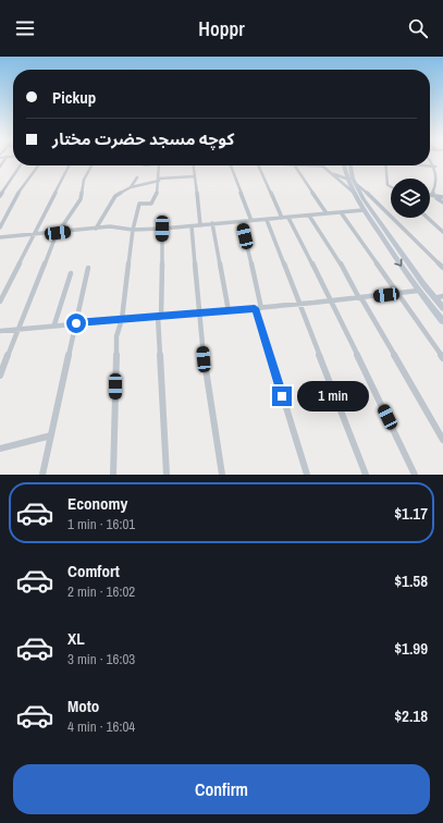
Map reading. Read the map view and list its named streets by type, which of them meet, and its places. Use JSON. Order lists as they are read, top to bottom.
{
  "page": {
    "header": "Hoppr",
    "banner": ["Pickup", "کوچه مسجد حضرت مختار"],
    "bubble": "1 min",
    "list": [
      {
        "name": "Economy",
        "note": "1 min · 16:01",
        "value": "$1.17"
      },
      {
        "name": "Comfort",
        "note": "2 min · 16:02",
        "value": "$1.58"
      },
      {
        "name": "XL",
        "note": "3 min · 16:03",
        "value": "$1.99"
      },
      {
        "name": "Moto",
        "note": "4 min · 16:04",
        "value": "$2.18"
      }
    ],
    "buttons": "Confirm"
  }
}
